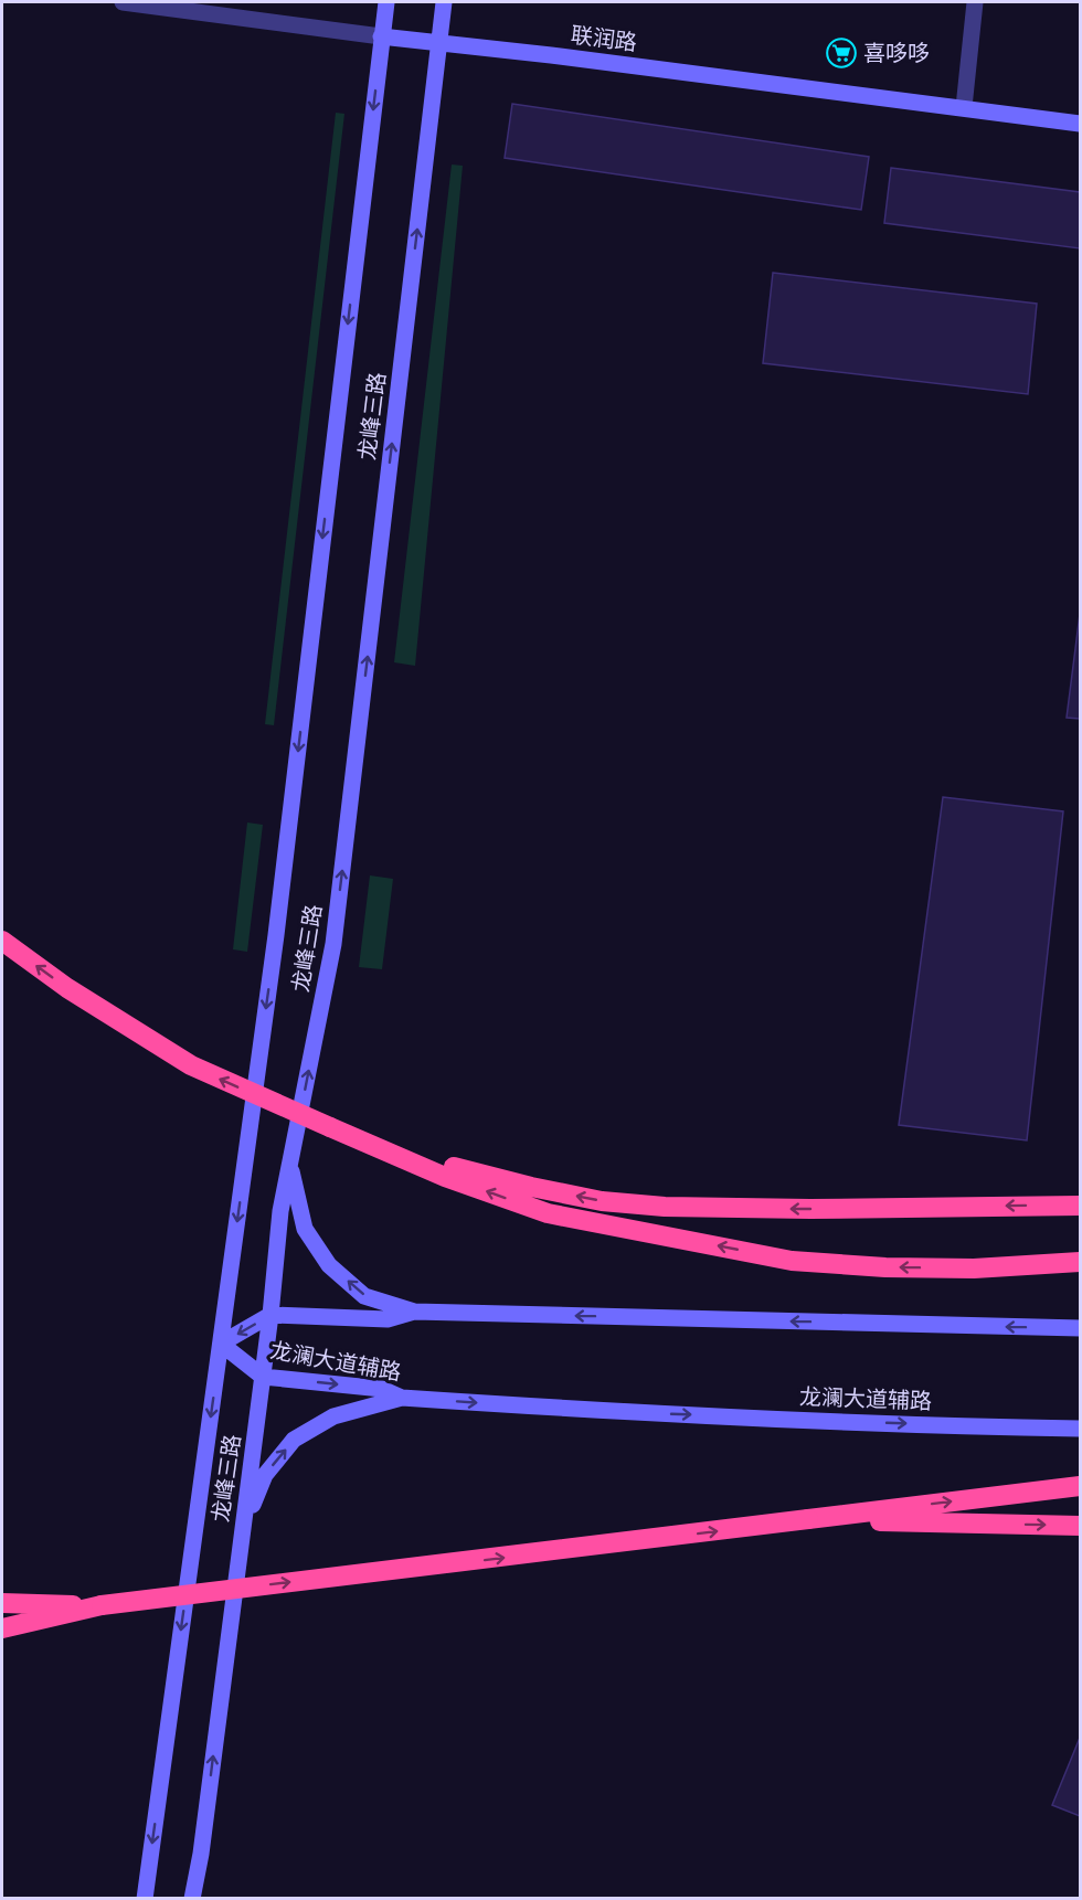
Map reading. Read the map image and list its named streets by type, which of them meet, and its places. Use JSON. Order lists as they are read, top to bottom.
{
  "streets": {
    "main road": ["联润路", "龙峰三路", "龙澜大道辅路"]
  },
  "crossings": [
    ["联润路", "龙峰三路"],
    ["龙峰三路", "龙澜大道辅路"]
  ],
  "places": {
    "supermarket": ["喜哆哆"]
  }
}
